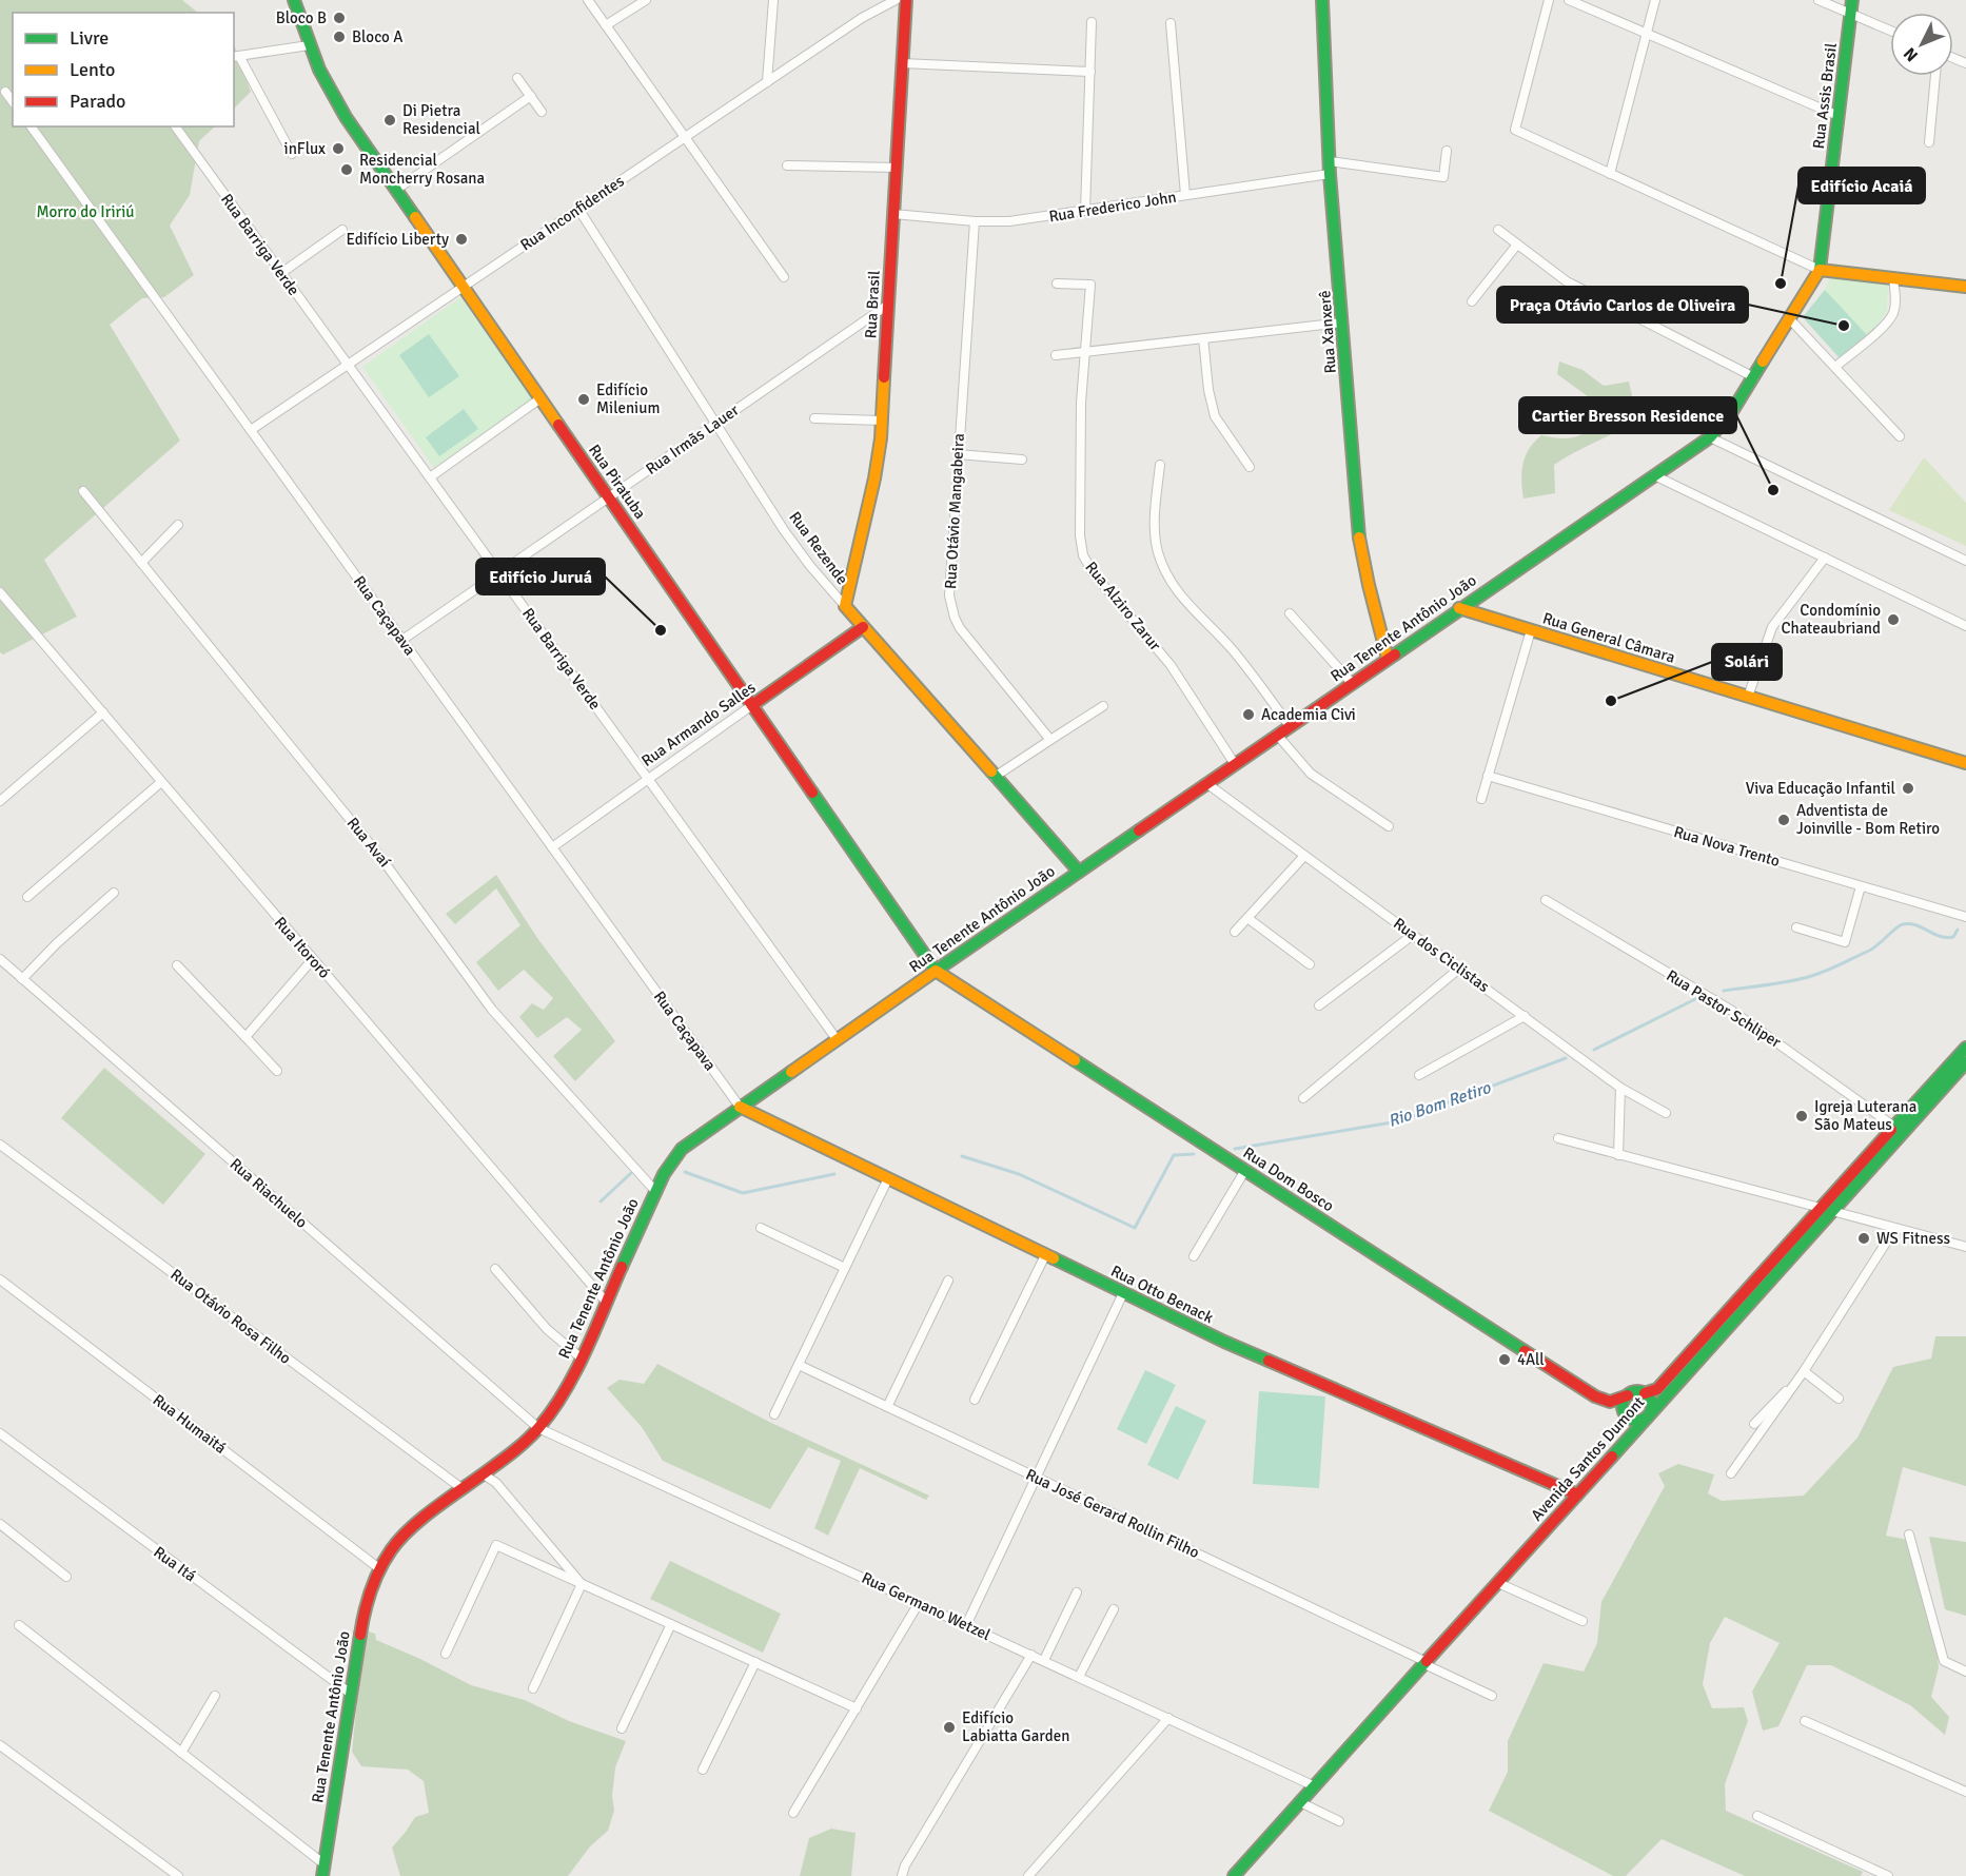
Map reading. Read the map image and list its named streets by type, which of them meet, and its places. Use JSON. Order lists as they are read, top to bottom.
{
  "streets": {
    "main road": [
      "Rua Assis Brasil",
      "Rua Brasil",
      "Rua Xanxerê",
      "Rua Piratuba",
      "Rua Rezende",
      "Rua Tenente Antônio João",
      "Rua General Câmara",
      "Rua Armando Salles",
      "Rua Dom Bosco",
      "Rua Otto Benack",
      "Avenida Santos Dumont"
    ],
    "street": [
      "Rua Frederico John",
      "Rua Inconfidentes",
      "Rua Barriga Verde",
      "Rua Irmãs Lauer",
      "Rua Otávio Mangabeira",
      "Rua Alziro Zarur",
      "Rua Caçapava",
      "Rua Avaí",
      "Rua Nova Trento",
      "Rua Itororó",
      "Rua dos Ciclistas",
      "Rua Pastor Schliper",
      "Rua Riachuelo",
      "Rua Otávio Rosa Filho",
      "Rua Humaitá",
      "Rua José Gerard Rollin Filho",
      "Rua Itá",
      "Rua Germano Wetzel"
    ]
  },
  "crossings": [
    ["Rua Assis Brasil", "Rua Tenente Antônio João"],
    ["Rua Frederico John", "Rua Brasil"],
    ["Rua Frederico John", "Rua Xanxerê"],
    ["Rua Frederico John", "Rua Otávio Mangabeira"],
    ["Rua Inconfidentes", "Rua Barriga Verde"],
    ["Rua Inconfidentes", "Rua Piratuba"],
    ["Rua Inconfidentes", "Rua Rezende"],
    ["Rua Inconfidentes", "Rua Caçapava"],
    ["Rua Barriga Verde", "Rua Irmãs Lauer"],
    ["Rua Barriga Verde", "Rua Tenente Antônio João"],
    ["Rua Barriga Verde", "Rua Armando Salles"],
    ["Rua Brasil", "Rua Irmãs Lauer"],
    ["Rua Brasil", "Rua Rezende"],
    ["Rua Xanxerê", "Rua Tenente Antônio João"],
    ["Rua Irmãs Lauer", "Rua Piratuba"],
    ["Rua Irmãs Lauer", "Rua Rezende"],
    ["Rua Irmãs Lauer", "Rua Caçapava"],
    ["Rua Piratuba", "Rua Tenente Antônio João"],
    ["Rua Piratuba", "Rua Armando Salles"],
    ["Rua Piratuba", "Rua Dom Bosco"],
    ["Rua Rezende", "Rua Tenente Antônio João"],
    ["Rua Rezende", "Rua Armando Salles"],
    ["Rua Alziro Zarur", "Rua Tenente Antônio João"],
    ["Rua Caçapava", "Rua Tenente Antônio João"],
    ["Rua Caçapava", "Rua Armando Salles"],
    ["Rua Caçapava", "Rua Otto Benack"],
    ["Rua Tenente Antônio João", "Rua General Câmara"],
    ["Rua Tenente Antônio João", "Rua Avaí"],
    ["Rua Tenente Antônio João", "Rua Itororó"],
    ["Rua Tenente Antônio João", "Rua dos Ciclistas"],
    ["Rua Tenente Antônio João", "Rua Dom Bosco"],
    ["Rua Tenente Antônio João", "Rua Riachuelo"],
    ["Rua Tenente Antônio João", "Rua Otto Benack"],
    ["Rua Tenente Antônio João", "Rua Otávio Rosa Filho"],
    ["Rua Tenente Antônio João", "Rua Humaitá"],
    ["Rua Tenente Antônio João", "Rua Itá"],
    ["Rua Tenente Antônio João", "Rua Germano Wetzel"],
    ["Rua Pastor Schliper", "Avenida Santos Dumont"],
    ["Rua Dom Bosco", "Avenida Santos Dumont"],
    ["Rua Riachuelo", "Rua Germano Wetzel"],
    ["Rua Otto Benack", "Avenida Santos Dumont"],
    ["Avenida Santos Dumont", "Rua José Gerard Rollin Filho"],
    ["Avenida Santos Dumont", "Rua Germano Wetzel"]
  ],
  "water": ["Rio Bom Retiro"],
  "parks": ["Morro do Iririú"],
  "places": [
    "Bloco B",
    "Bloco A",
    "Di Pietra Residencial",
    "inFlux",
    "Residencial Moncherry Rosana",
    "Edifício Liberty",
    "Edifício Acaiá",
    "Praça Otávio Carlos de Oliveira",
    "Edifício Milenium",
    "Cartier Bresson Residence",
    "Condomínio Chateaubriand",
    "Edifício Juruá",
    "Solári",
    "Academia Civi",
    "Viva Educação Infantil",
    "Adventista de Joinville - Bom Retiro",
    "Igreja Luterana São Mateus",
    "WS Fitness",
    "4All",
    "Edifício Labiatta Garden"
  ],
  "legend": ["Livre", "Lento", "Parado"],
  "north": "bottom left"
}
